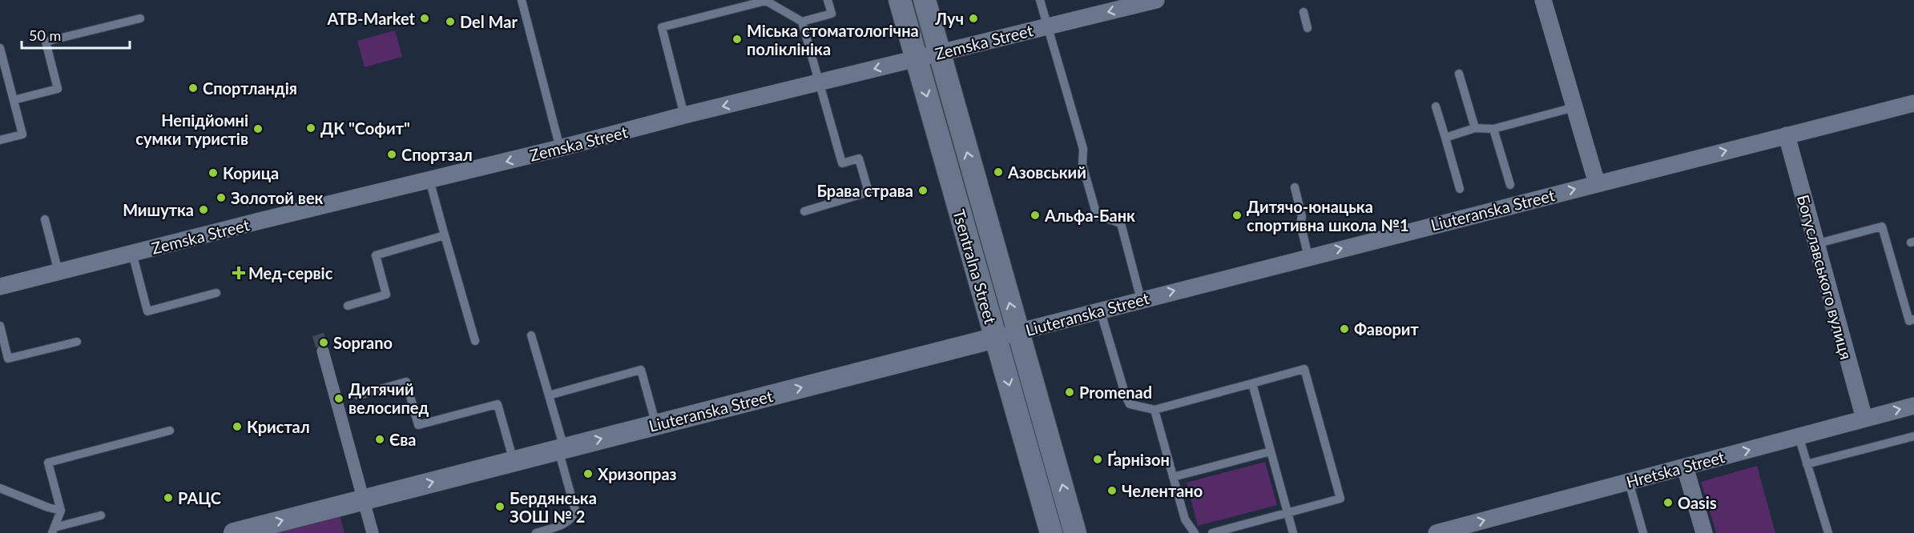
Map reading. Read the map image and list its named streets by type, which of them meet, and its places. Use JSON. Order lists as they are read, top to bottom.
{
  "streets": {
    "main road": ["Tsentralna Street"],
    "street": [
      "Zemska Street",
      "Liuteranska Street",
      "Богуславського вулиця",
      "Hretska Street"
    ]
  },
  "crossings": [
    ["Zemska Street", "Tsentralna Street"],
    ["Liuteranska Street", "Tsentralna Street"],
    ["Liuteranska Street", "Богуславського вулиця"],
    ["Богуславського вулиця", "Hretska Street"]
  ],
  "one_way": ["Zemska Street", "Liuteranska Street", "Hretska Street"],
  "places": {
    "other": [
      "ATB-Market",
      "Луч",
      "Del Mar",
      "Міська стоматологічна поліклініка",
      "Спортландія",
      "ДК \"Софит\"",
      "Непідйомні сумки туристів",
      "Спортзал",
      "Азовський",
      "Корица",
      "Брава страва",
      "Золотой век",
      "Мишутка",
      "Альфа-Банк",
      "Дитячо-юнацька спортивна школа №1",
      "Фаворит",
      "Soprano",
      "Promenad",
      "Дитячий велосипед",
      "Кристал",
      "Єва",
      "Ґарнізон",
      "Хризопраз",
      "Челентано",
      "РАЦС",
      "Oasis",
      "Бердянська ЗОШ № 2"
    ],
    "health": ["Мед-сервіс"]
  },
  "scale_bar": "50 m"
}
